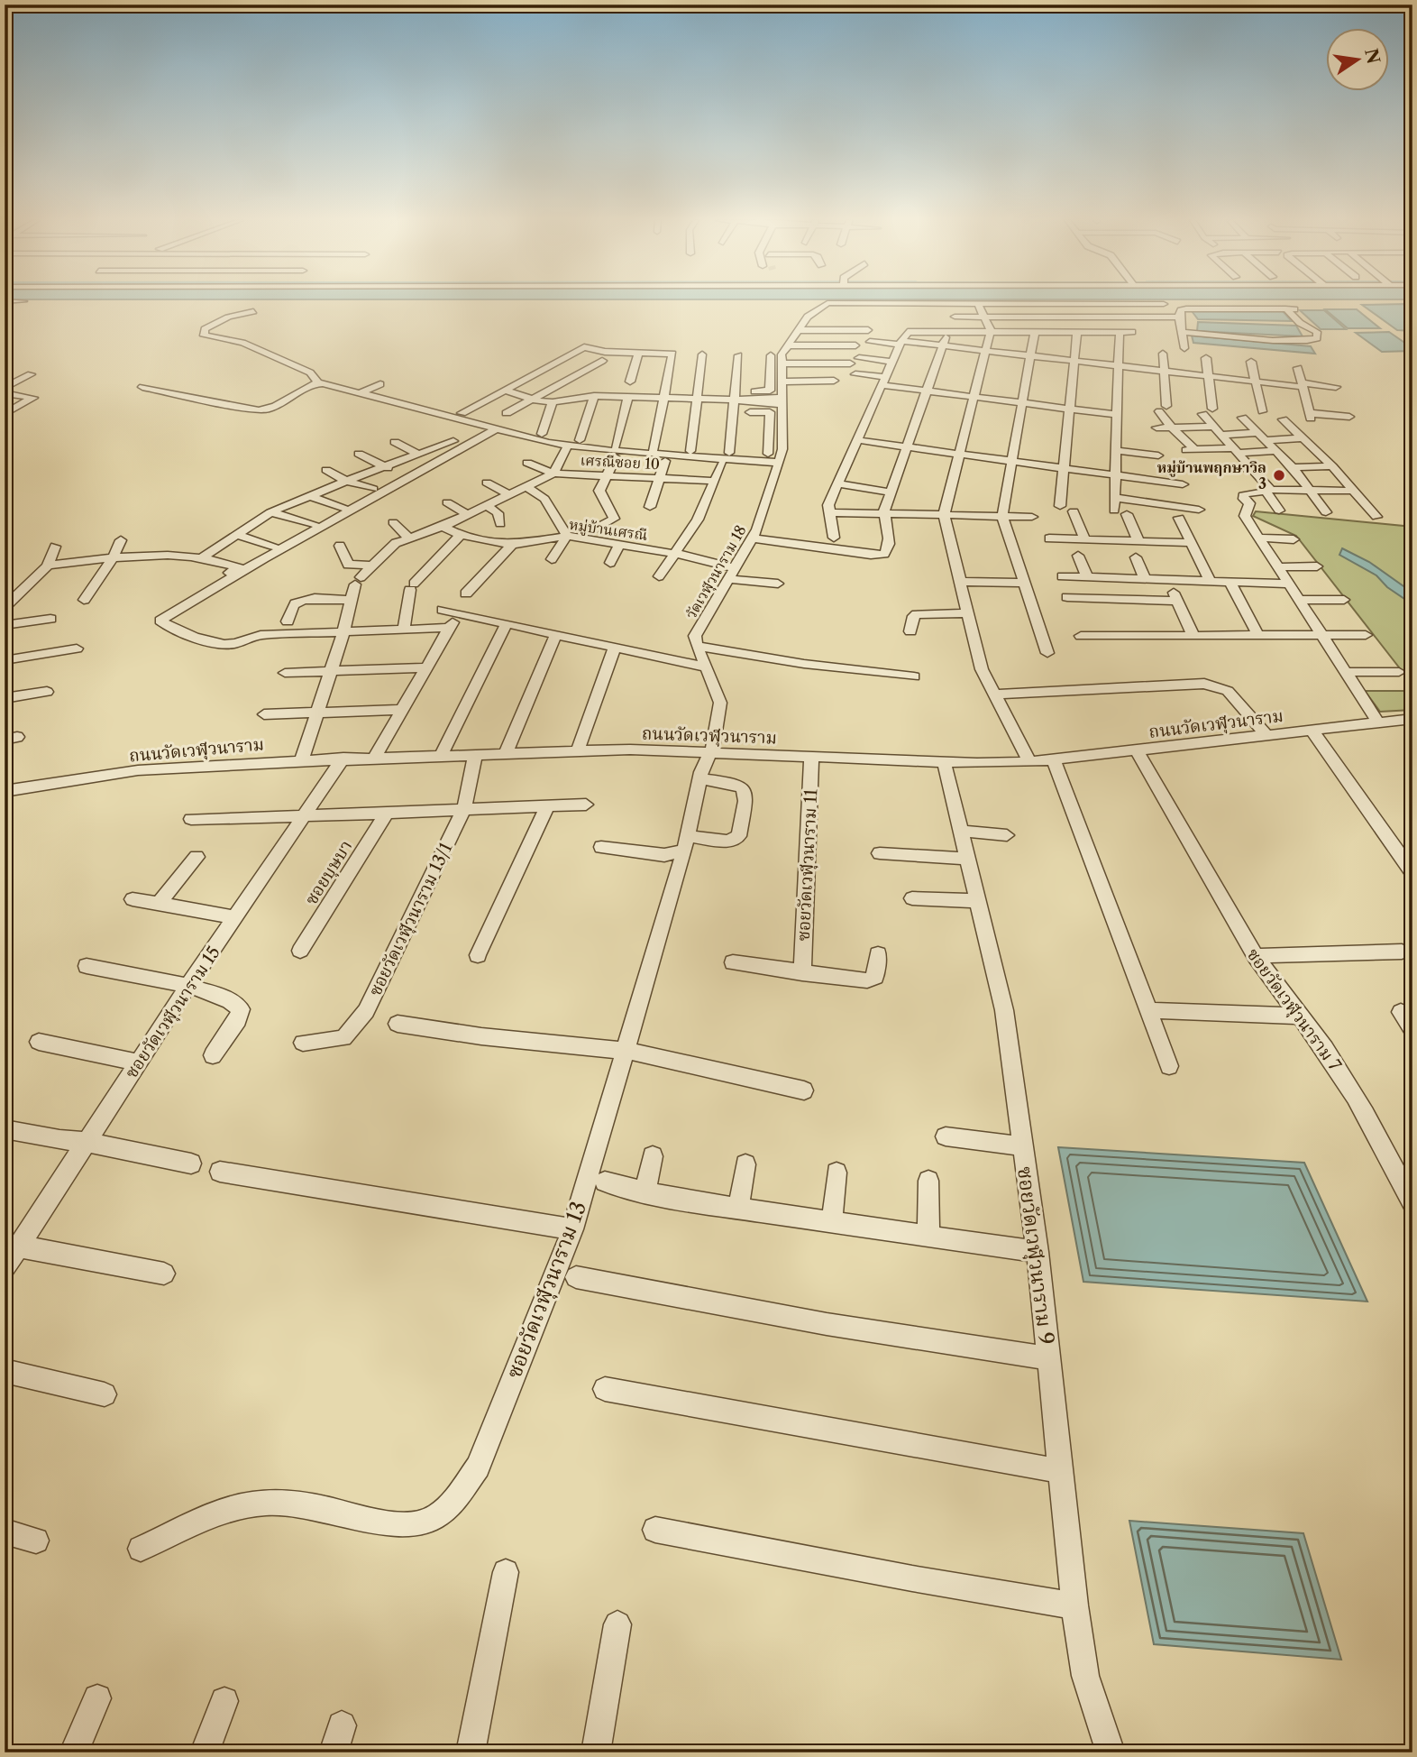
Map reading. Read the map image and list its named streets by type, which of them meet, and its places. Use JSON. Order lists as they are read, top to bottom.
{
  "streets": {
    "street": [
      "เศรณีซอย 10",
      "หมู่บ้านเศรณี",
      "วัดเวฬุวนาราม 18",
      "ถนนวัดเวฬุวนาราม",
      "ซอยวัดเวฬุวนาราม 11",
      "ซอยบุษบา",
      "ซอยวัดเวฬุวนาราม 13/1",
      "ซอยวัดเวฬุวนาราม 7",
      "ซอยวัดเวฬุวนาราม 15",
      "ซอยวัดเวฬุวนาราม 9",
      "ซอยวัดเวฬุวนาราม 13"
    ]
  },
  "crossings": [
    ["หมู่บ้านเศรณี", "วัดเวฬุวนาราม 18"],
    ["วัดเวฬุวนาราม 18", "ถนนวัดเวฬุวนาราม"],
    ["วัดเวฬุวนาราม 18", "ซอยวัดเวฬุวนาราม 13"],
    ["ถนนวัดเวฬุวนาราม", "ซอยวัดเวฬุวนาราม 11"],
    ["ถนนวัดเวฬุวนาราม", "ซอยวัดเวฬุวนาราม 13/1"],
    ["ถนนวัดเวฬุวนาราม", "ซอยวัดเวฬุวนาราม 7"],
    ["ถนนวัดเวฬุวนาราม", "ซอยวัดเวฬุวนาราม 15"],
    ["ถนนวัดเวฬุวนาราม", "ซอยวัดเวฬุวนาราม 9"],
    ["ถนนวัดเวฬุวนาราม", "ซอยวัดเวฬุวนาราม 13"]
  ],
  "places": ["หมู่บ้านพฤกษาวิล 3"],
  "north": "right"
}
